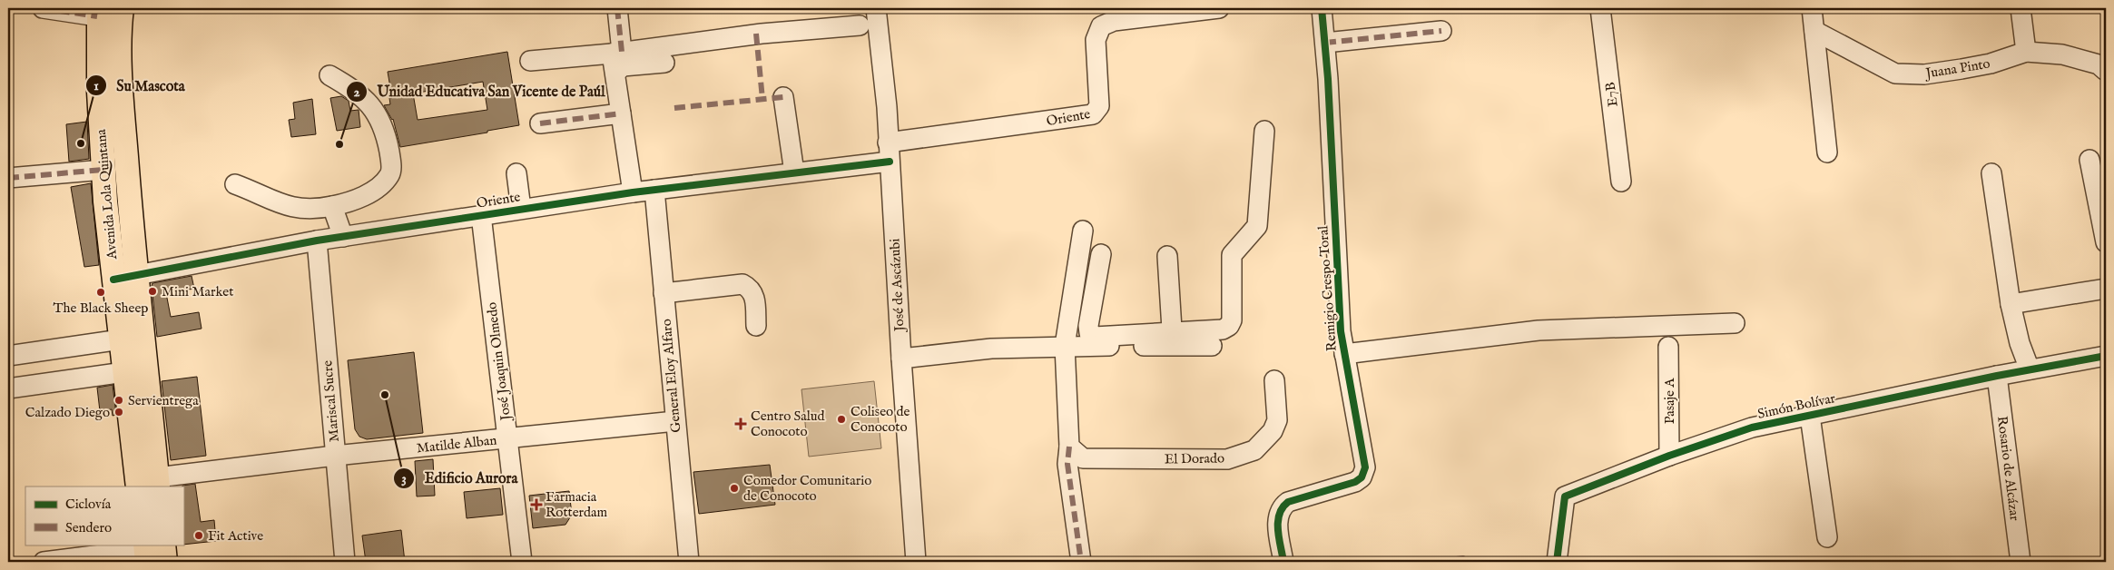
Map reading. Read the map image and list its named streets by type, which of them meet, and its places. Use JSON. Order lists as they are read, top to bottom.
{
  "streets": {
    "main road": ["Avenida Lola Quintana"],
    "street": [
      "Juana Pinto",
      "E7B",
      "Oriente",
      "José de Ascázubi",
      "Remigio Crespo Toral",
      "José Joaquin Olmedo",
      "General Eloy Alfaro",
      "Mariscal Sucre",
      "Pasaje A",
      "Simón Bolívar",
      "Matilde Alban",
      "El Dorado",
      "Rosario de Alcázar"
    ]
  },
  "crossings": [
    ["Oriente", "Avenida Lola Quintana"],
    ["Oriente", "José de Ascázubi"],
    ["Oriente", "José Joaquin Olmedo"],
    ["Oriente", "General Eloy Alfaro"],
    ["Oriente", "Mariscal Sucre"],
    ["Avenida Lola Quintana", "Matilde Alban"],
    ["José Joaquin Olmedo", "Matilde Alban"],
    ["General Eloy Alfaro", "Matilde Alban"],
    ["Mariscal Sucre", "Matilde Alban"],
    ["Pasaje A", "Simón Bolívar"],
    ["Simón Bolívar", "Rosario de Alcázar"]
  ],
  "places": {
    "other": [
      "Su Mascota",
      "Unidad Educativa San Vicente de Paúl",
      "Mini Market",
      "The Black Sheep",
      "Edificio Aurora",
      "Servientrega",
      "Calzado Diego",
      "Coliseo de Conocoto",
      "Comedor Comunitario de Conocoto",
      "Fit Active"
    ],
    "health": ["Centro Salud Conocoto", "Farmacia Rotterdam"]
  },
  "legend": ["Ciclovía", "Sendero"]
}
